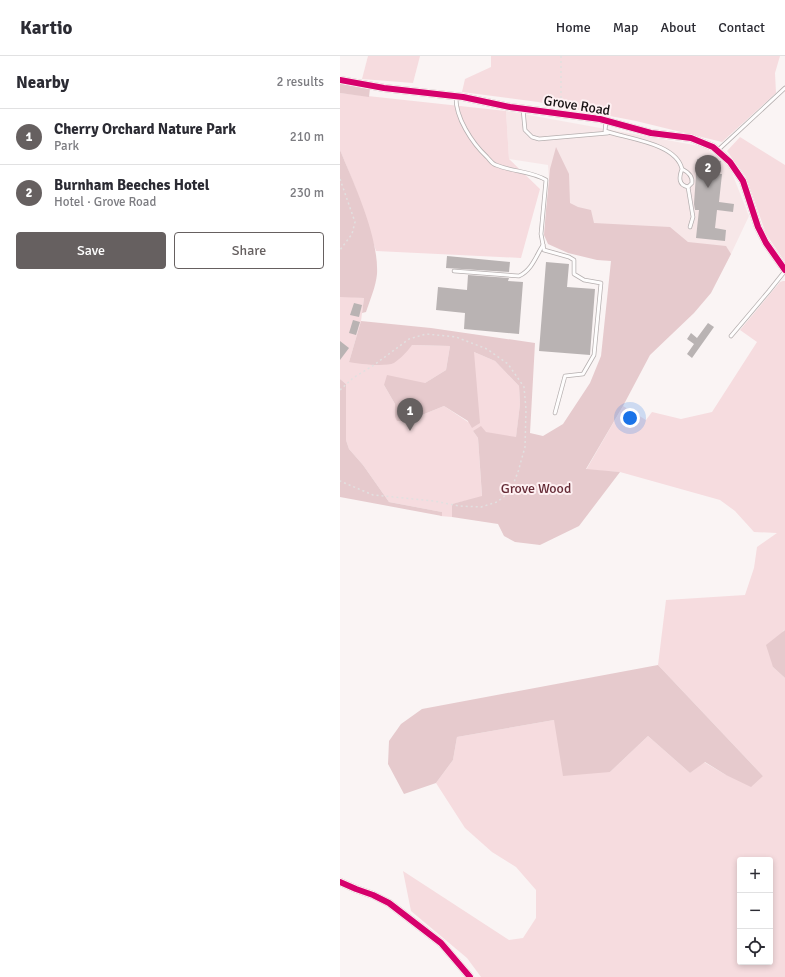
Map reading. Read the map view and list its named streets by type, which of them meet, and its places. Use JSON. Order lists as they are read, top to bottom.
{
  "streets": {
    "street": ["Grove Road"]
  },
  "parks": ["Grove Wood"],
  "page": {
    "header": "Kartio",
    "nav": [
      "Home",
      "Map",
      "About",
      "Contact"
    ],
    "heading": ["Nearby", "2 results"],
    "list": [
      {
        "mark": "1",
        "name": "Cherry Orchard Nature Park",
        "note": "Park",
        "value": "210 m"
      },
      {
        "mark": "2",
        "name": "Burnham Beeches Hotel",
        "note": "Hotel · Grove Road",
        "value": "230 m"
      }
    ],
    "pins": ["2", "1"],
    "buttons": ["Save", "Share"],
    "map_buttons": ["+", "−"]
  }
}
